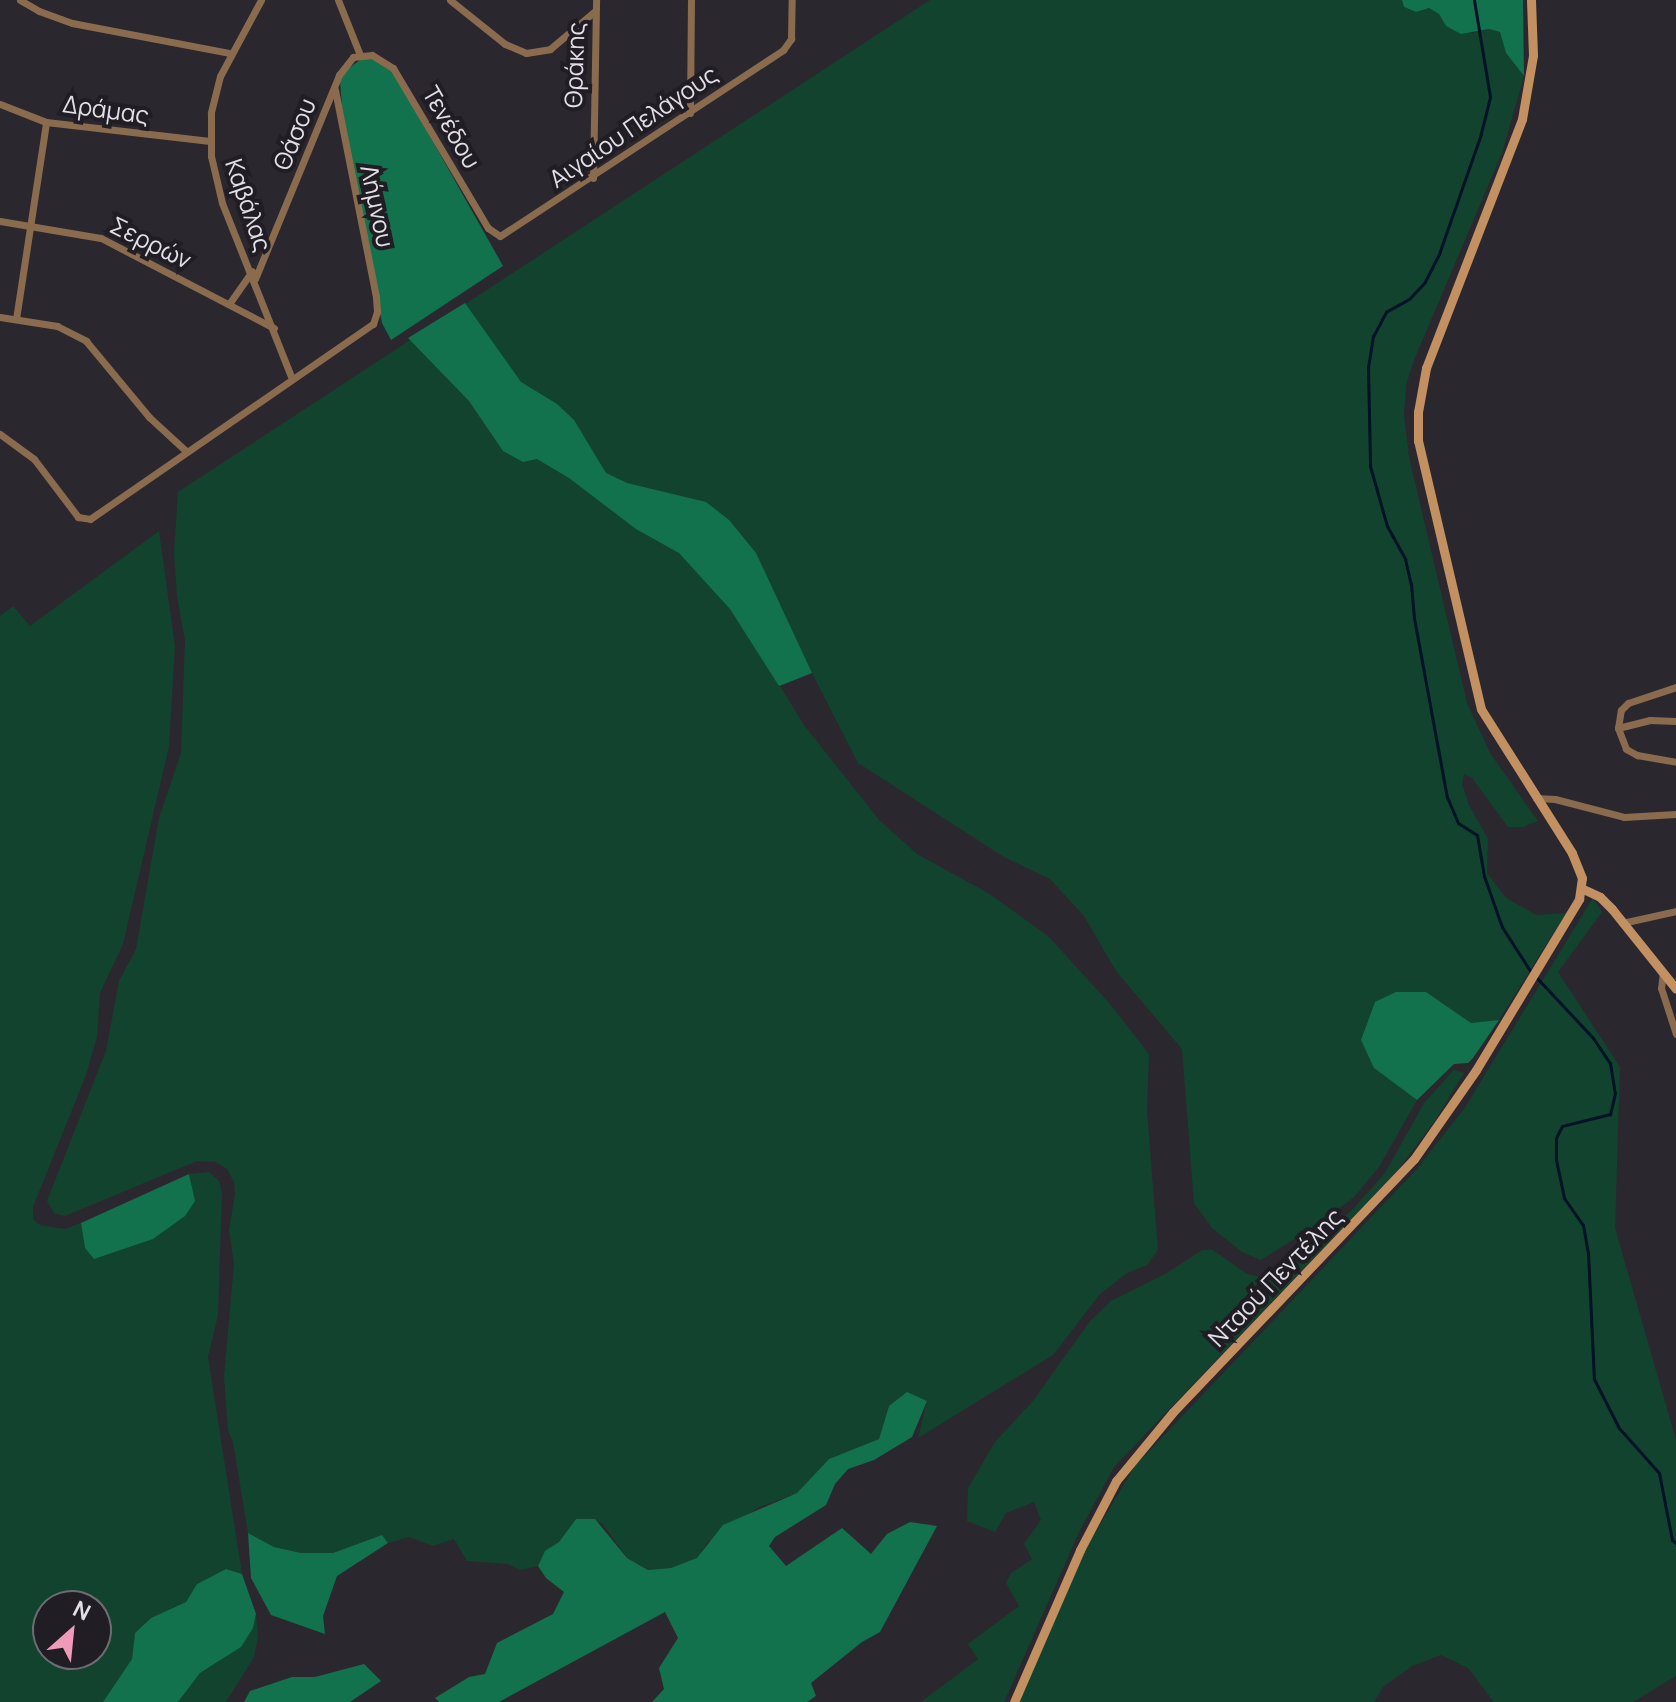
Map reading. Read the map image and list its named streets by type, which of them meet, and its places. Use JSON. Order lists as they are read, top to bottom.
{
  "streets": {
    "street": [
      "Θράκης",
      "Δράμας",
      "Αιγαίου Πελάγους",
      "Τενέδου",
      "Θάσου",
      "Καβάλας",
      "Λήμνου",
      "Σερρών",
      "Νταού Πεντέλης"
    ]
  },
  "crossings": [
    ["Θράκης", "Αιγαίου Πελάγους"],
    ["Δράμας", "Καβάλας"],
    ["Αιγαίου Πελάγους", "Τενέδου"],
    ["Τενέδου", "Θάσου"],
    ["Θάσου", "Καβάλας"],
    ["Θάσου", "Λήμνου"],
    ["Θάσου", "Σερρών"],
    ["Καβάλας", "Λήμνου"],
    ["Καβάλας", "Σερρών"]
  ],
  "north": "top right"
}
